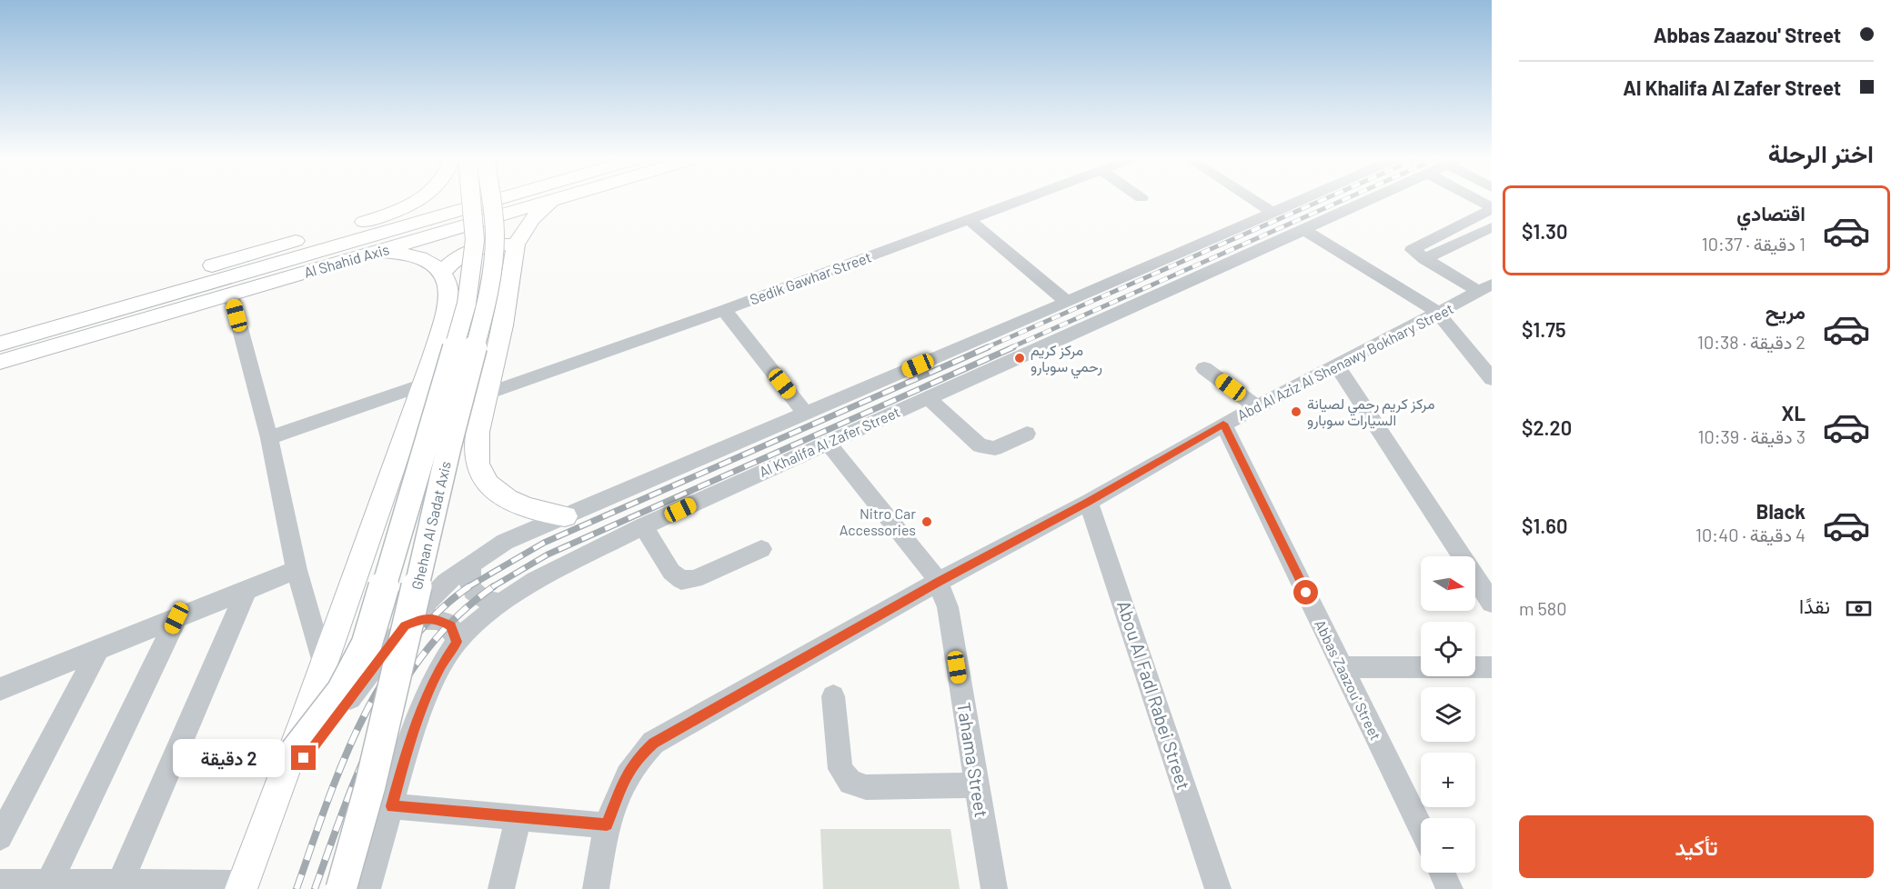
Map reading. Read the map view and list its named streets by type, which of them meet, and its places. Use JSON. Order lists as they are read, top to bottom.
{
  "streets": {
    "main road": ["Al Shahid Axis", "Ghehan Al Sadat Axis"],
    "street": [
      "Sedik Gawhar Street",
      "Abd Al Aziz Al Shenawy Bokhary Street",
      "Al Khalifa Al Zafer Street",
      "Abbas Zaazou' Street",
      "Abou Al Fadl Rabei Street",
      "Tahama Street"
    ]
  },
  "crossings": [
    ["Abd Al Aziz Al Shenawy Bokhary Street", "Abbas Zaazou' Street"],
    ["Abd Al Aziz Al Shenawy Bokhary Street", "Abou Al Fadl Rabei Street"],
    ["Abd Al Aziz Al Shenawy Bokhary Street", "Tahama Street"],
    ["Al Khalifa Al Zafer Street", "Tahama Street"]
  ],
  "places": ["مركز كريم رحمي سوبارو", "مركز كريم رحمي لصيانة السيارات سوبارو", "Nitro Car Accessories"],
  "north": "right",
  "page": {
    "banner": ["Abbas Zaazou' Street", "Al Khalifa Al Zafer Street"],
    "heading": "اختر الرحلة",
    "list": [
      {
        "name": "اقتصادي",
        "note": "1 دقيقة · 10:37",
        "value": "$1.30"
      },
      {
        "name": "مريح",
        "note": "2 دقيقة · 10:38",
        "value": "$1.75"
      },
      {
        "name": "XL",
        "note": "3 دقيقة · 10:39",
        "value": "$2.20"
      },
      {
        "name": "Black",
        "note": "4 دقيقة · 10:40",
        "value": "$1.60"
      }
    ],
    "map_buttons": ["+", "−"],
    "pay": ["نقدًا", "580 m"],
    "bubble": "2 دقيقة",
    "buttons": "تأكيد"
  }
}
